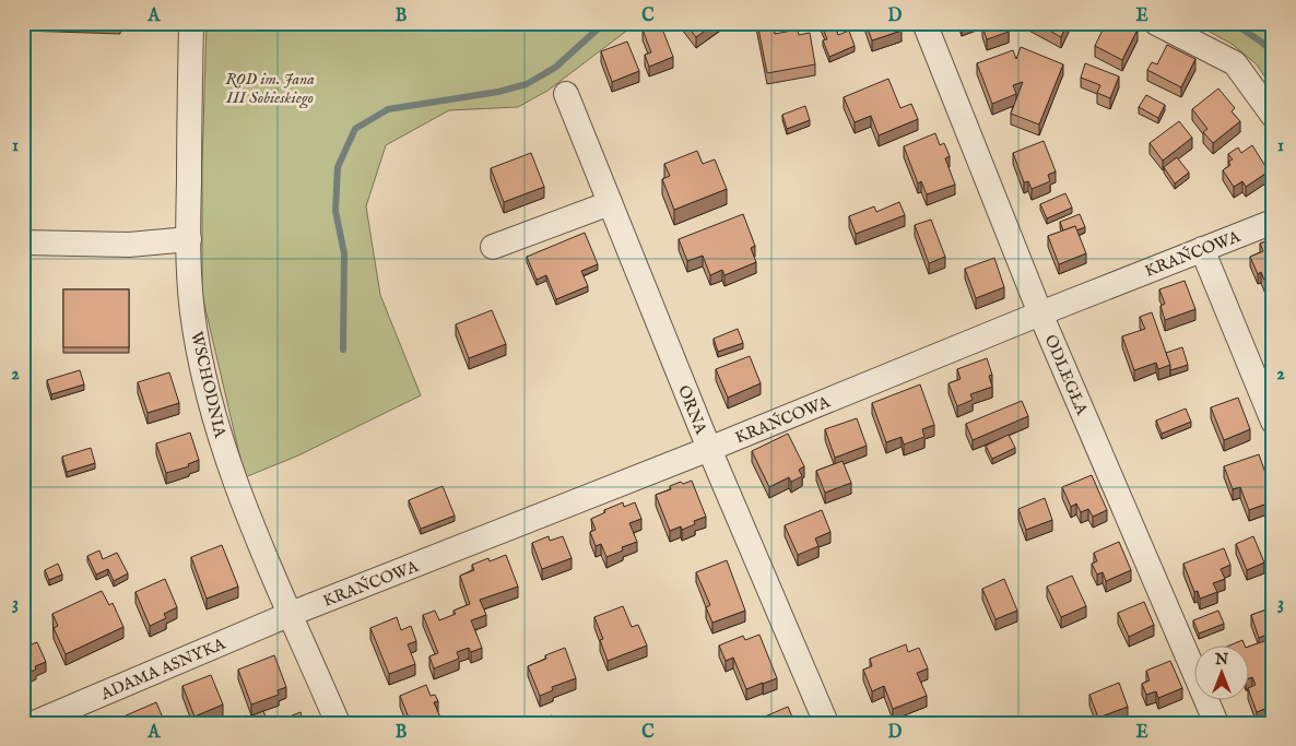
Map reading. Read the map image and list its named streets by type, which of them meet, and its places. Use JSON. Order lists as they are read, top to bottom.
{
  "streets": {
    "street": [
      "KRAŃCOWA",
      "ODLEGŁA",
      "WSCHODNIA",
      "ORNA",
      "ADAMA ASNYKA"
    ]
  },
  "crossings": [
    ["KRAŃCOWA", "ODLEGŁA"],
    ["KRAŃCOWA", "WSCHODNIA"],
    ["KRAŃCOWA", "ORNA"],
    ["KRAŃCOWA", "ADAMA ASNYKA"],
    ["WSCHODNIA", "ADAMA ASNYKA"]
  ],
  "parks": ["ROD im. Jana III Sobieskiego"],
  "north": "top",
  "grid": {
    "columns": [
      "A",
      "B",
      "C",
      "D",
      "E"
    ],
    "rows": ["1", "2", "3"]
  }
}
